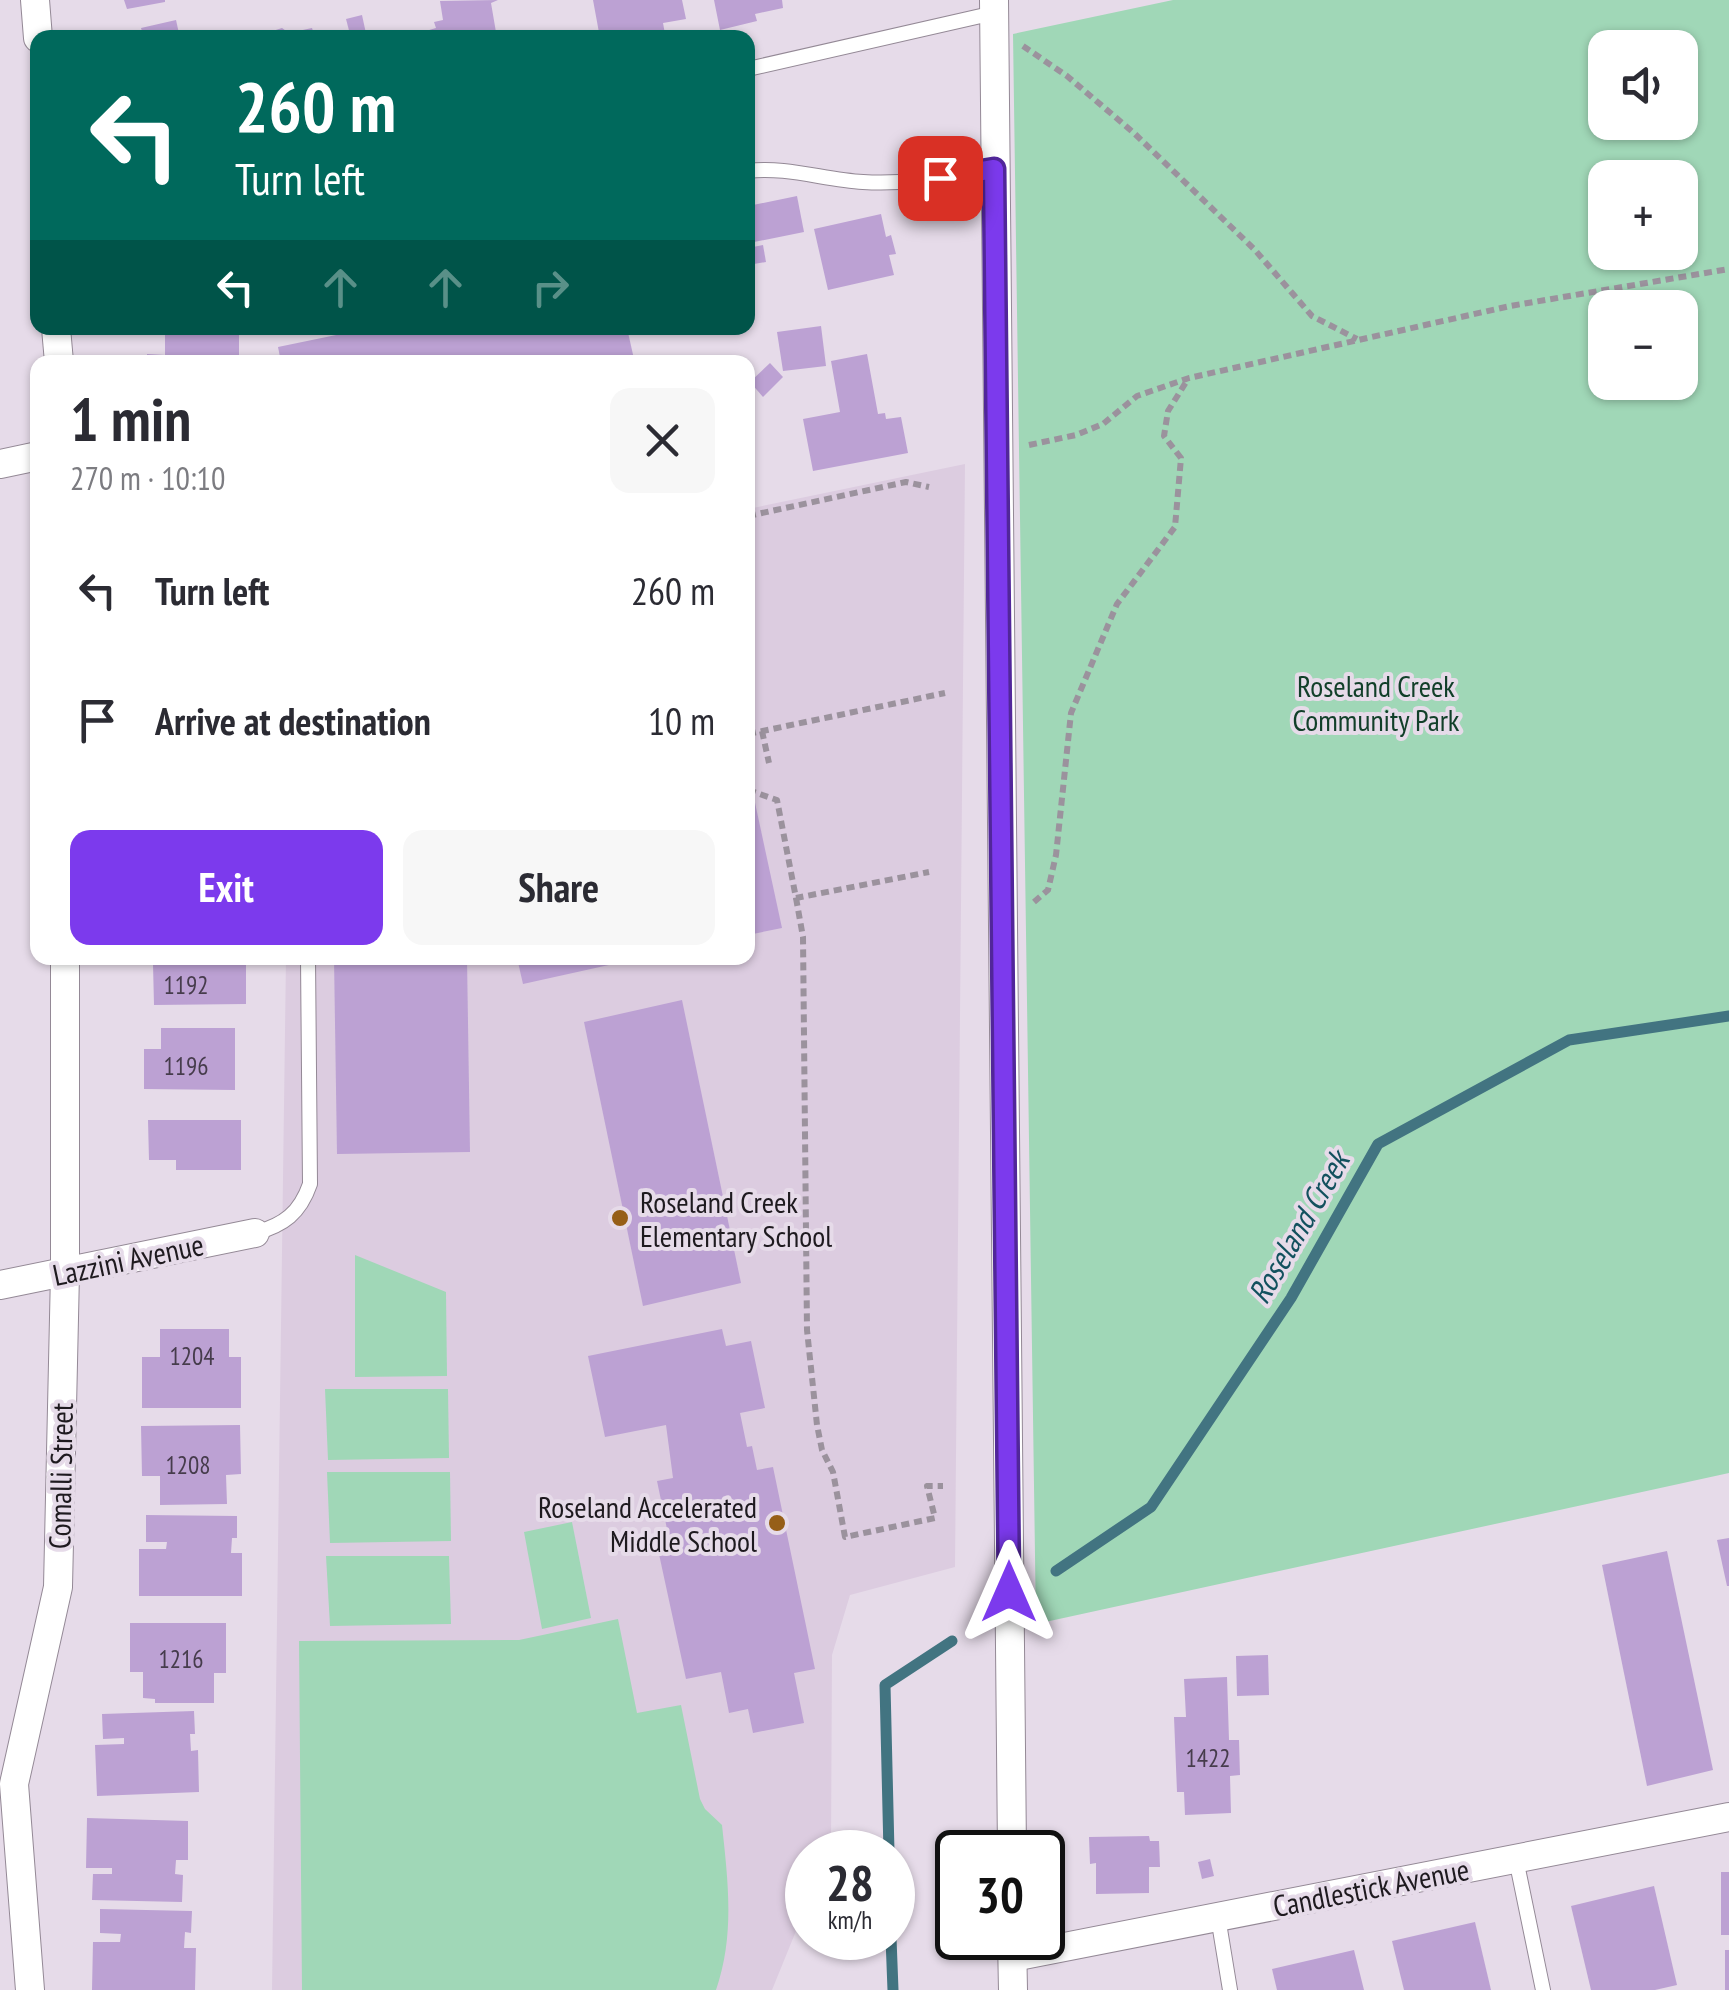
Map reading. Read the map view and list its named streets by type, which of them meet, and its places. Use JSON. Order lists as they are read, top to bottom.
{
  "streets": {
    "street": ["Lazzini Avenue", "Comalli Street", "Candlestick Avenue"]
  },
  "crossings": [
    ["Lazzini Avenue", "Comalli Street"]
  ],
  "water": ["Roseland Creek"],
  "parks": ["Roseland Creek Community Park"],
  "places": ["Roseland Creek Elementary School", "Roseland Accelerated Middle School"],
  "house_numbers": [
    "1192",
    "1196",
    "1204",
    "1208",
    "1216",
    "1422"
  ],
  "page": {
    "map_buttons": ["+", "−"],
    "turn": ["260 m", "Turn left"],
    "heading": ["1 min", "270 m · 10:10"],
    "list": [
      {
        "name": "Turn left",
        "value": "260 m"
      },
      {
        "name": "Arrive at destination",
        "value": "10 m"
      }
    ],
    "buttons": ["Exit", "Share"],
    "speed": "28 km/h",
    "limit": "30"
  }
}
